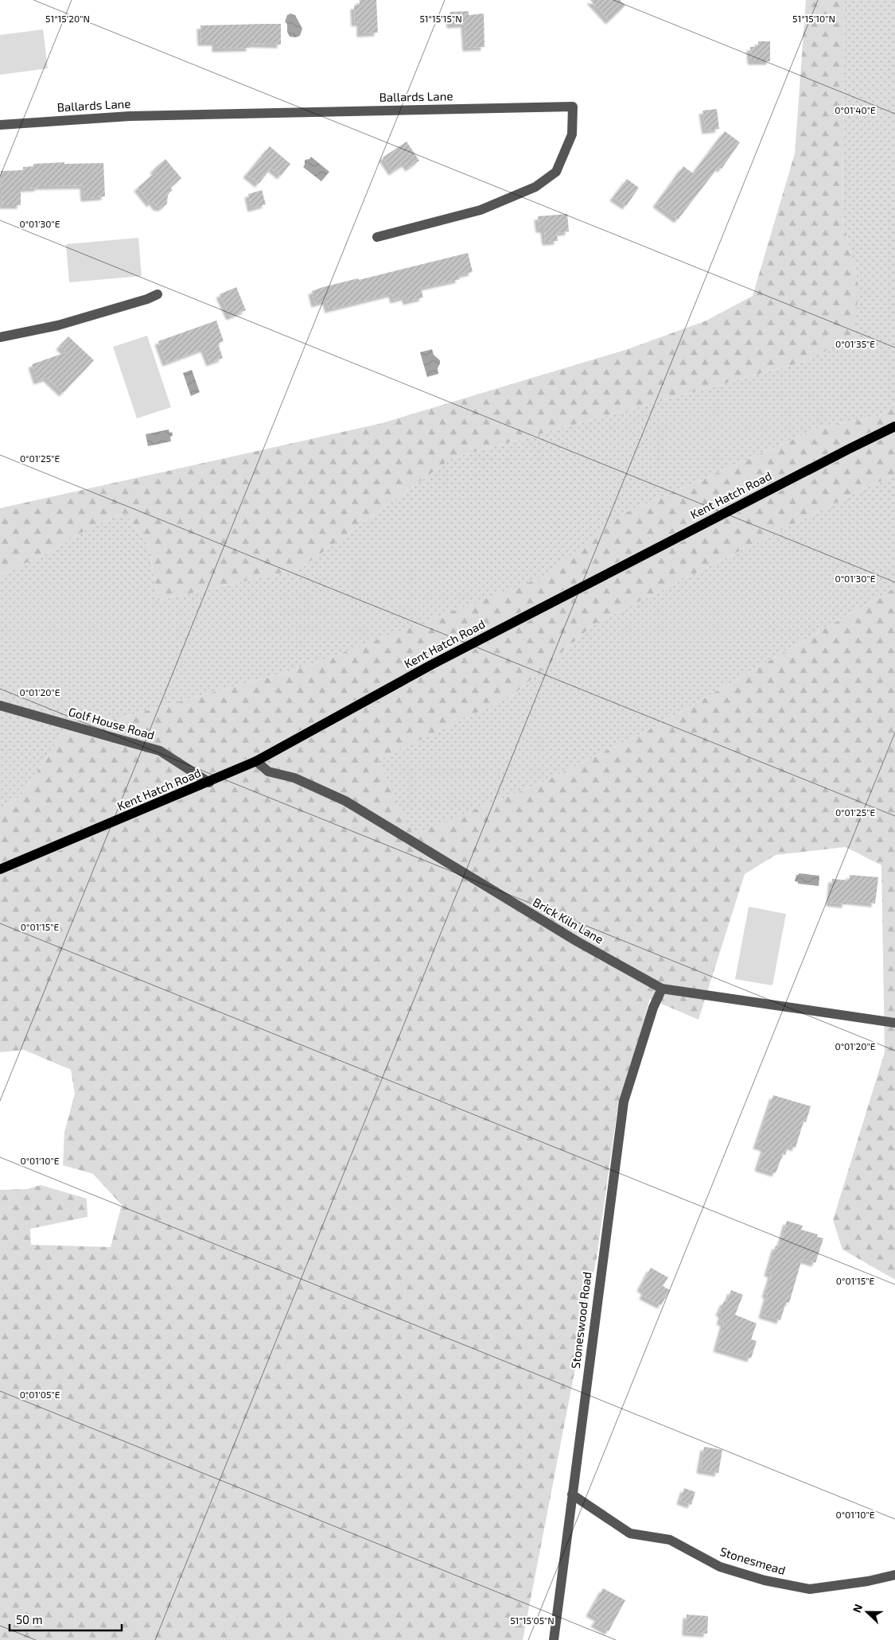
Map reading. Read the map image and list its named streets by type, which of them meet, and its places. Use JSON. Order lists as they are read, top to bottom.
{
  "streets": {
    "main road": ["Kent Hatch Road"],
    "street": [
      "Ballards Lane",
      "Golf House Road",
      "Brick Kiln Lane",
      "Stoneswood Road",
      "Stonesmead"
    ]
  },
  "crossings": [
    ["Kent Hatch Road", "Golf House Road"],
    ["Kent Hatch Road", "Brick Kiln Lane"],
    ["Brick Kiln Lane", "Stoneswood Road"],
    ["Stoneswood Road", "Stonesmead"]
  ],
  "scale_bar": "50 m",
  "north": "left",
  "coordinates": [
    "51°15'20\"N",
    "51°15'15\"N",
    "51°15'10\"N",
    "0°01'40\"E",
    "0°01'30\"E",
    "0°01'35\"E",
    "0°01'25\"E",
    "0°01'20\"E",
    "0°01'15\"E",
    "0°01'10\"E",
    "0°01'05\"E",
    "51°15'05\"N"
  ]
}
